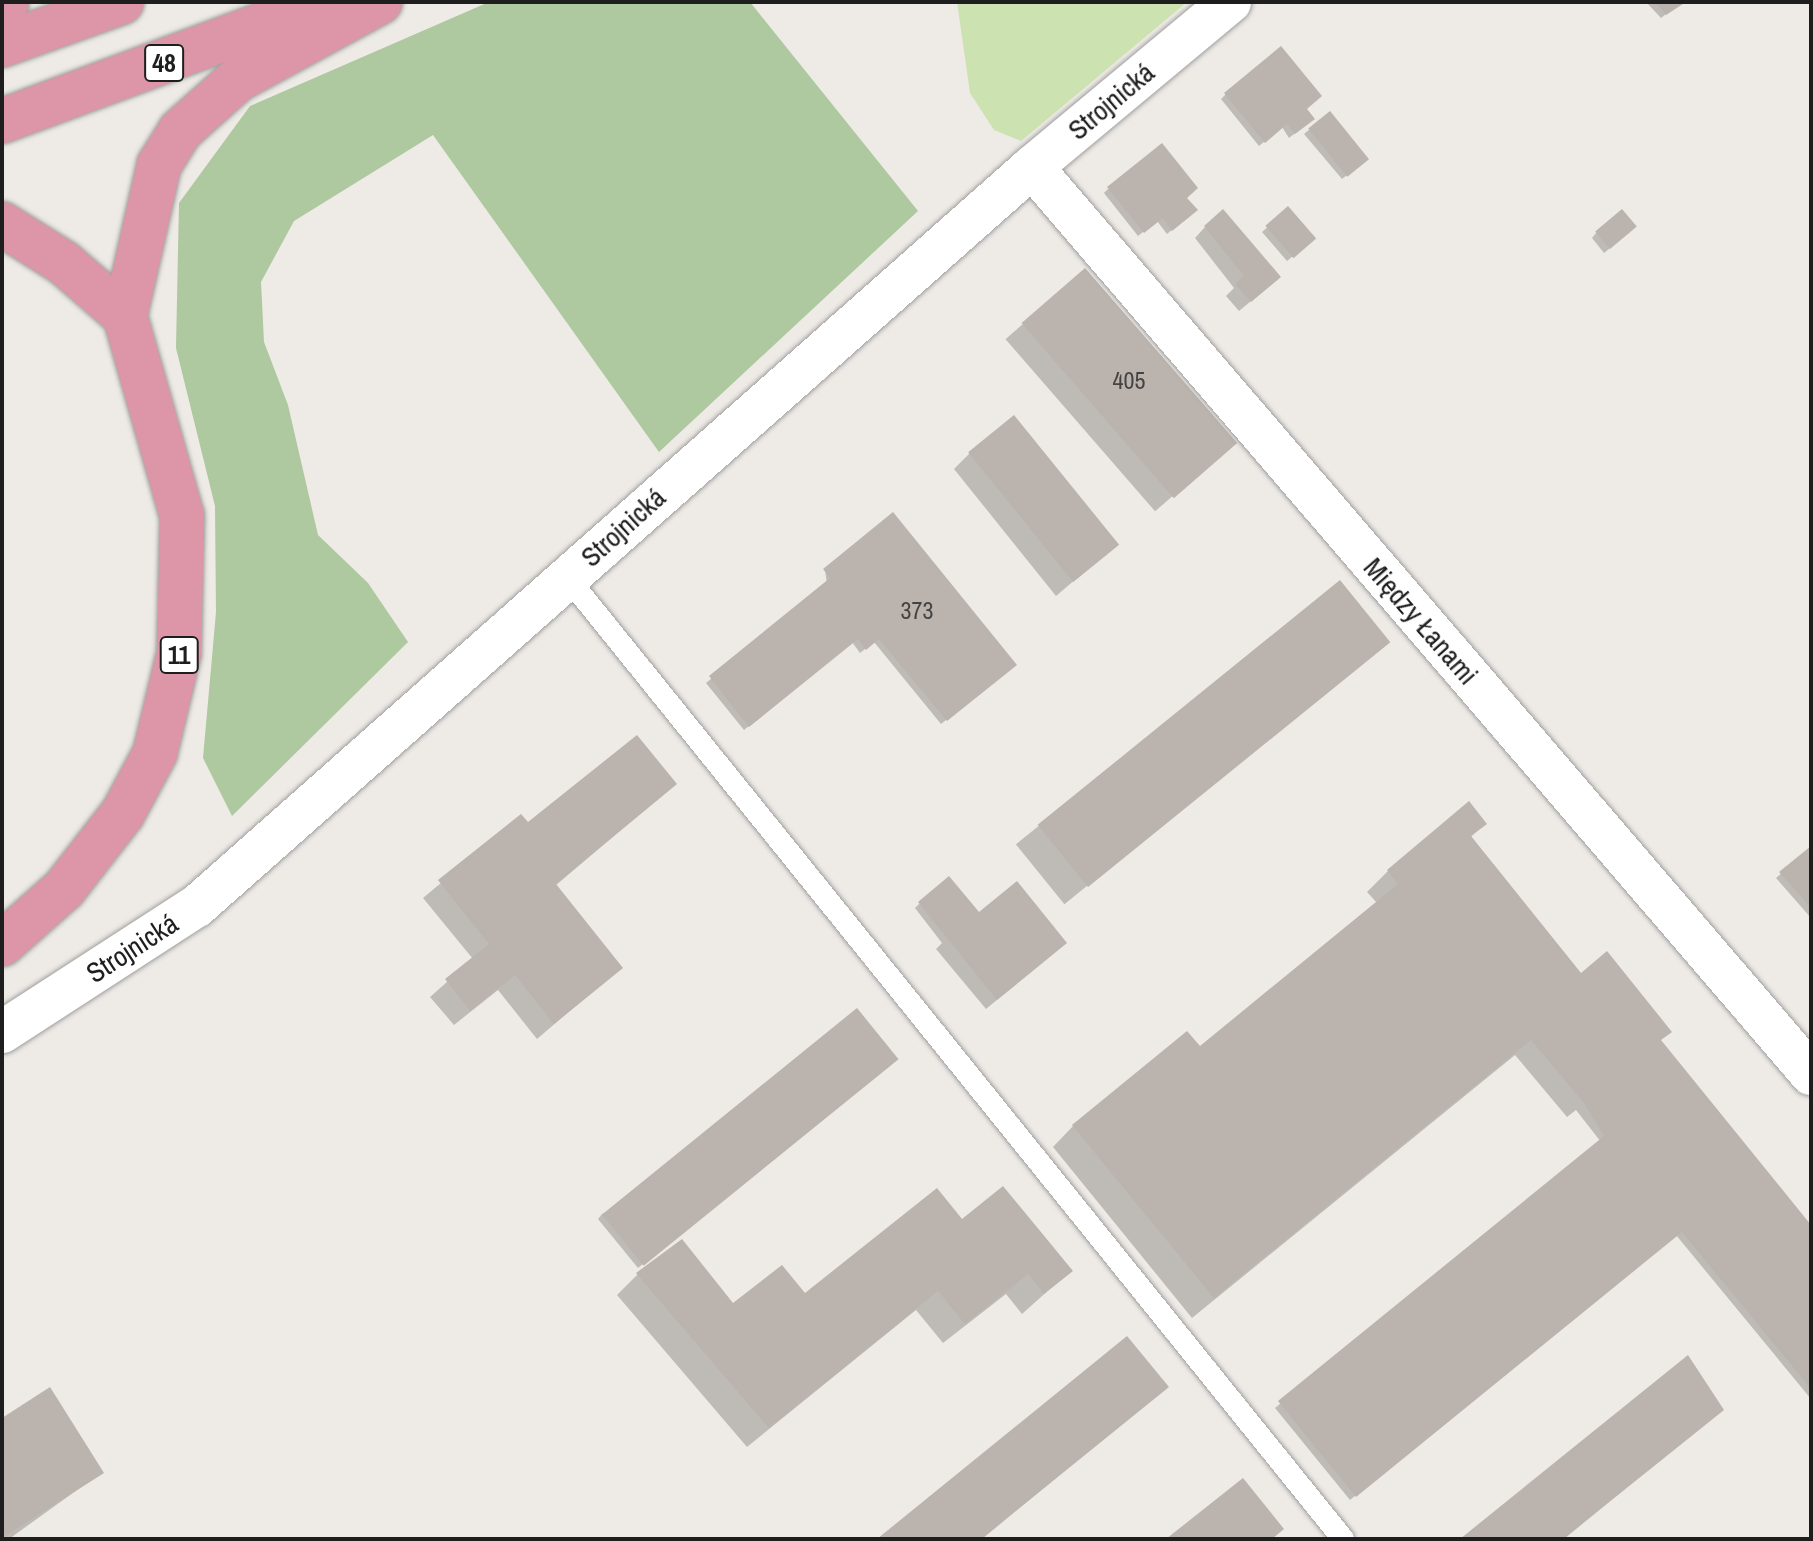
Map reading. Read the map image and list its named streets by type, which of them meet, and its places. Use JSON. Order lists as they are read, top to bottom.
{
  "streets": {
    "highway": ["48", "11"],
    "street": ["Strojnická", "Między Łanami"]
  },
  "crossings": [
    ["Strojnická", "Między Łanami"]
  ],
  "house_numbers": ["405", "373"]
}
